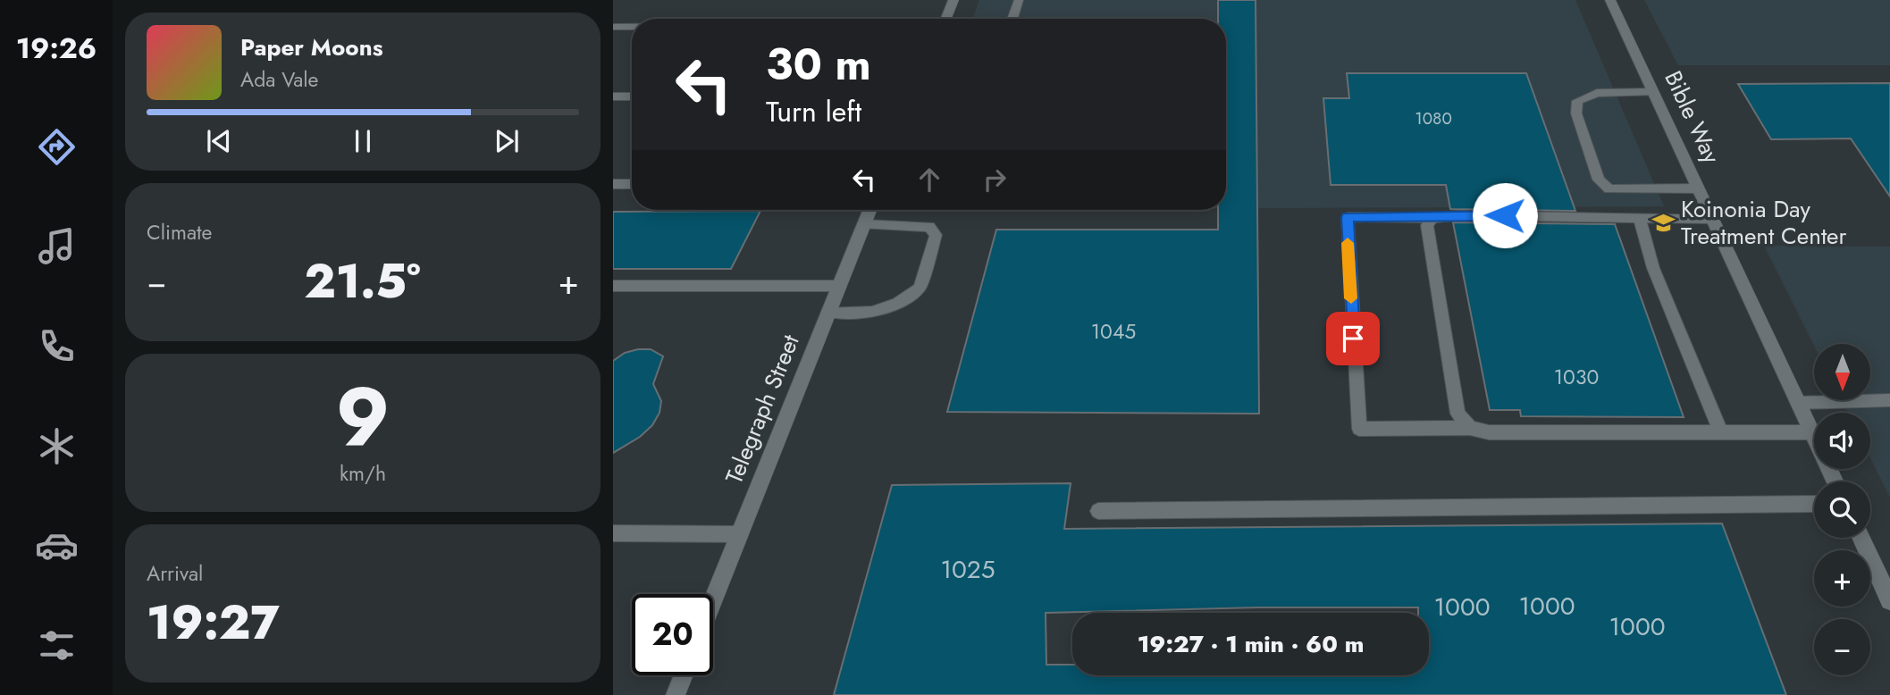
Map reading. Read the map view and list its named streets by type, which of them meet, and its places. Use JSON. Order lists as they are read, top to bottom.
{
  "streets": {
    "street": ["Bible Way", "Telegraph Street"]
  },
  "places": {
    "school or university": ["Koinonia Day Treatment Center"]
  },
  "house_numbers": [
    "1080",
    "1045",
    "1030",
    "1025",
    "1000",
    "1000",
    "1000"
  ],
  "north": "bottom",
  "page": {
    "tabs": "19:26",
    "turn": ["30 m", "Turn left"],
    "song": ["Paper Moons", "Ada Vale"],
    "tile": [
      "Climate",
      ["9", "km/h"],
      ["Arrival", "19:27"]
    ],
    "heat": ["−", "21.5°", "+"],
    "map_buttons": ["+", "−"],
    "limit": "20",
    "trip": "19:27 · 1 min · 60 m"
  }
}
